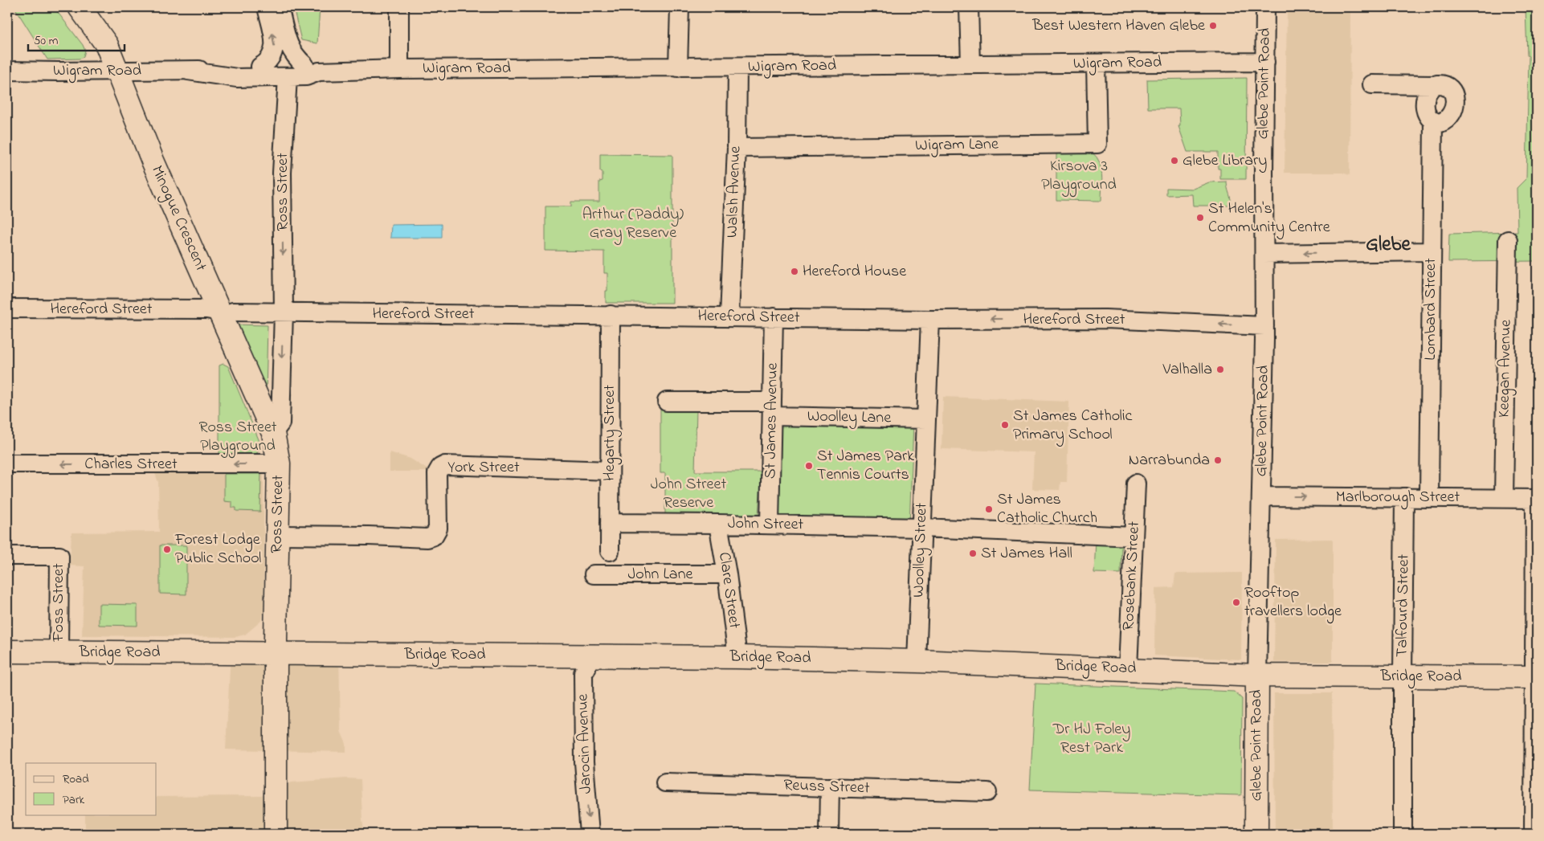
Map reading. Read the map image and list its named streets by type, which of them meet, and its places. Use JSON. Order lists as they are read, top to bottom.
{
  "streets": {
    "main road": [
      "Glebe Point Road",
      "Ross Street",
      "Minogue Crescent",
      "Bridge Road"
    ],
    "street": [
      "Wigram Road",
      "Wigram Lane",
      "Walsh Avenue",
      "Hereford Street",
      "Lombard Street",
      "Keegan Avenue",
      "Woolley Lane",
      "St James Avenue",
      "Hegarty Street",
      "Charles Street",
      "York Street",
      "Marlborough Street",
      "John Street",
      "Woolley Street",
      "John Lane",
      "Rosebank Street",
      "Clare Street",
      "Foss Street",
      "Talfourd Street",
      "Jarocin Avenue",
      "Reuss Street"
    ]
  },
  "crossings": [
    ["Wigram Road", "Glebe Point Road"],
    ["Wigram Road", "Wigram Lane"],
    ["Wigram Road", "Ross Street"],
    ["Wigram Road", "Walsh Avenue"],
    ["Wigram Road", "Minogue Crescent"],
    ["Glebe Point Road", "Hereford Street"],
    ["Glebe Point Road", "Marlborough Street"],
    ["Glebe Point Road", "Bridge Road"],
    ["Wigram Lane", "Walsh Avenue"],
    ["Ross Street", "Minogue Crescent"],
    ["Ross Street", "Hereford Street"],
    ["Ross Street", "Charles Street"],
    ["Ross Street", "York Street"],
    ["Ross Street", "Bridge Road"],
    ["Walsh Avenue", "Hereford Street"],
    ["Minogue Crescent", "Hereford Street"],
    ["Hereford Street", "St James Avenue"],
    ["Hereford Street", "Hegarty Street"],
    ["Hereford Street", "Woolley Street"],
    ["Lombard Street", "Marlborough Street"],
    ["Keegan Avenue", "Marlborough Street"],
    ["Woolley Lane", "St James Avenue"],
    ["Woolley Lane", "Woolley Street"],
    ["St James Avenue", "John Street"],
    ["Hegarty Street", "York Street"],
    ["Hegarty Street", "John Street"],
    ["Marlborough Street", "Talfourd Street"],
    ["John Street", "Woolley Street"],
    ["John Street", "Rosebank Street"],
    ["John Street", "Clare Street"],
    ["Woolley Street", "Bridge Road"],
    ["John Lane", "Clare Street"],
    ["Rosebank Street", "Bridge Road"],
    ["Clare Street", "Bridge Road"],
    ["Foss Street", "Bridge Road"],
    ["Talfourd Street", "Bridge Road"],
    ["Bridge Road", "Jarocin Avenue"]
  ],
  "one_way": [
    "Ross Street",
    "Charles Street",
    "Marlborough Street",
    "Jarocin Avenue"
  ],
  "districts": ["Glebe"],
  "parks": [
    "Kirsova 3 Playground",
    "Arthur (Paddy) Gray Reserve",
    "Ross Street Playground",
    "John Street Reserve",
    "Dr HJ Foley Rest Park"
  ],
  "places": [
    "Best Western Haven Glebe",
    "Glebe Library",
    "St Helen's Community Centre",
    "Hereford House",
    "Valhalla",
    "St James Catholic Primary School",
    "Narrabunda",
    "St James Park Tennis Courts",
    "St James Catholic Church",
    "Forest Lodge Public School",
    "St James Hall",
    "Rooftop travellers lodge"
  ],
  "legend": ["Road", "Park"],
  "scale_bar": "50 m"
}
